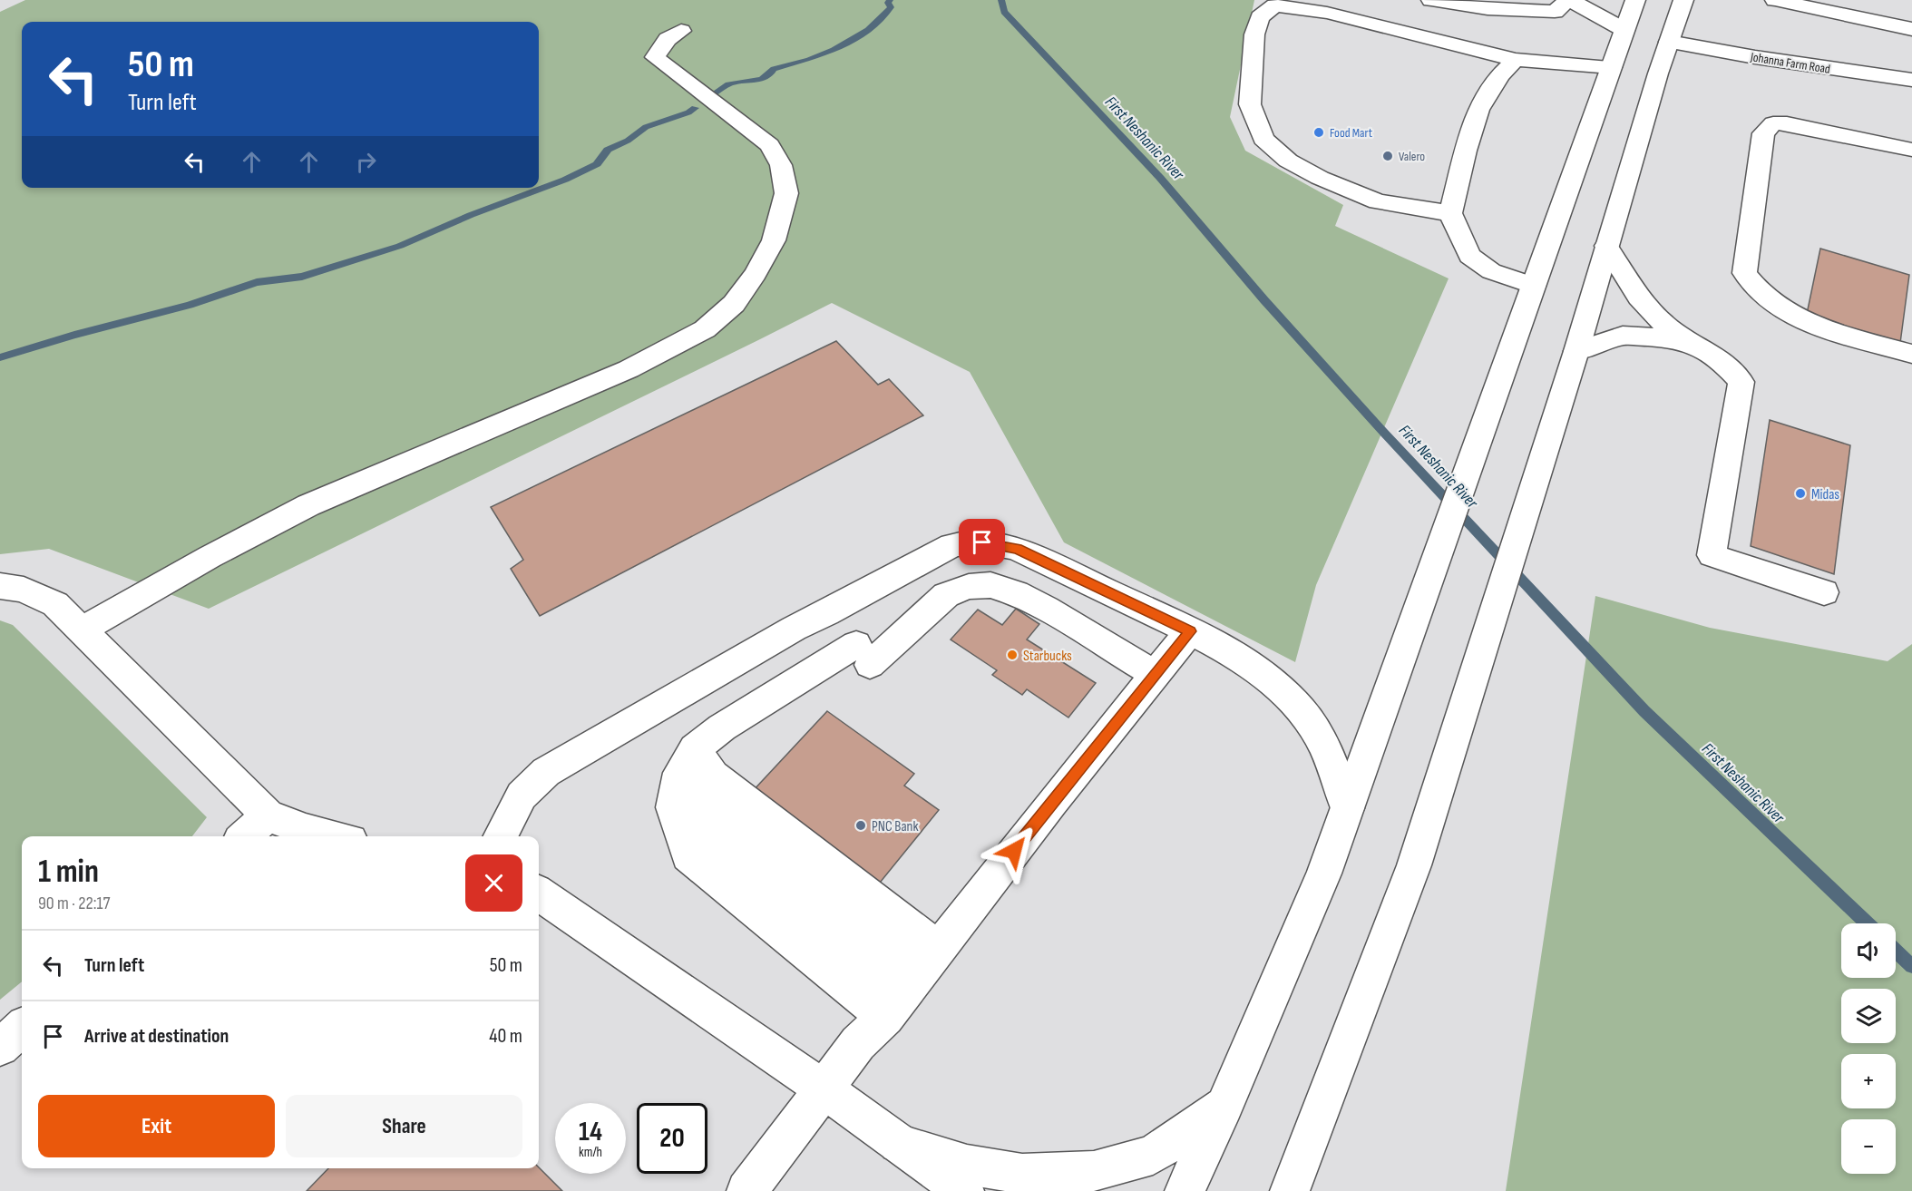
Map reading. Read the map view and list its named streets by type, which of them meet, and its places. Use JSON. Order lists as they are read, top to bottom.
{
  "streets": {
    "main road": ["Johanna Farm Road"]
  },
  "water": ["First Neshanic River"],
  "places": [
    "Food Mart",
    "Valero",
    "Midas",
    "Starbucks",
    "PNC Bank"
  ],
  "page": {
    "turn": ["50 m", "Turn left"],
    "heading": ["1 min", "90 m · 22:17"],
    "map_buttons": ["+", "−"],
    "list": [
      {
        "name": "Turn left",
        "value": "50 m"
      },
      {
        "name": "Arrive at destination",
        "value": "40 m"
      }
    ],
    "buttons": ["Exit", "Share"],
    "speed": "14 km/h",
    "limit": "20"
  }
}
